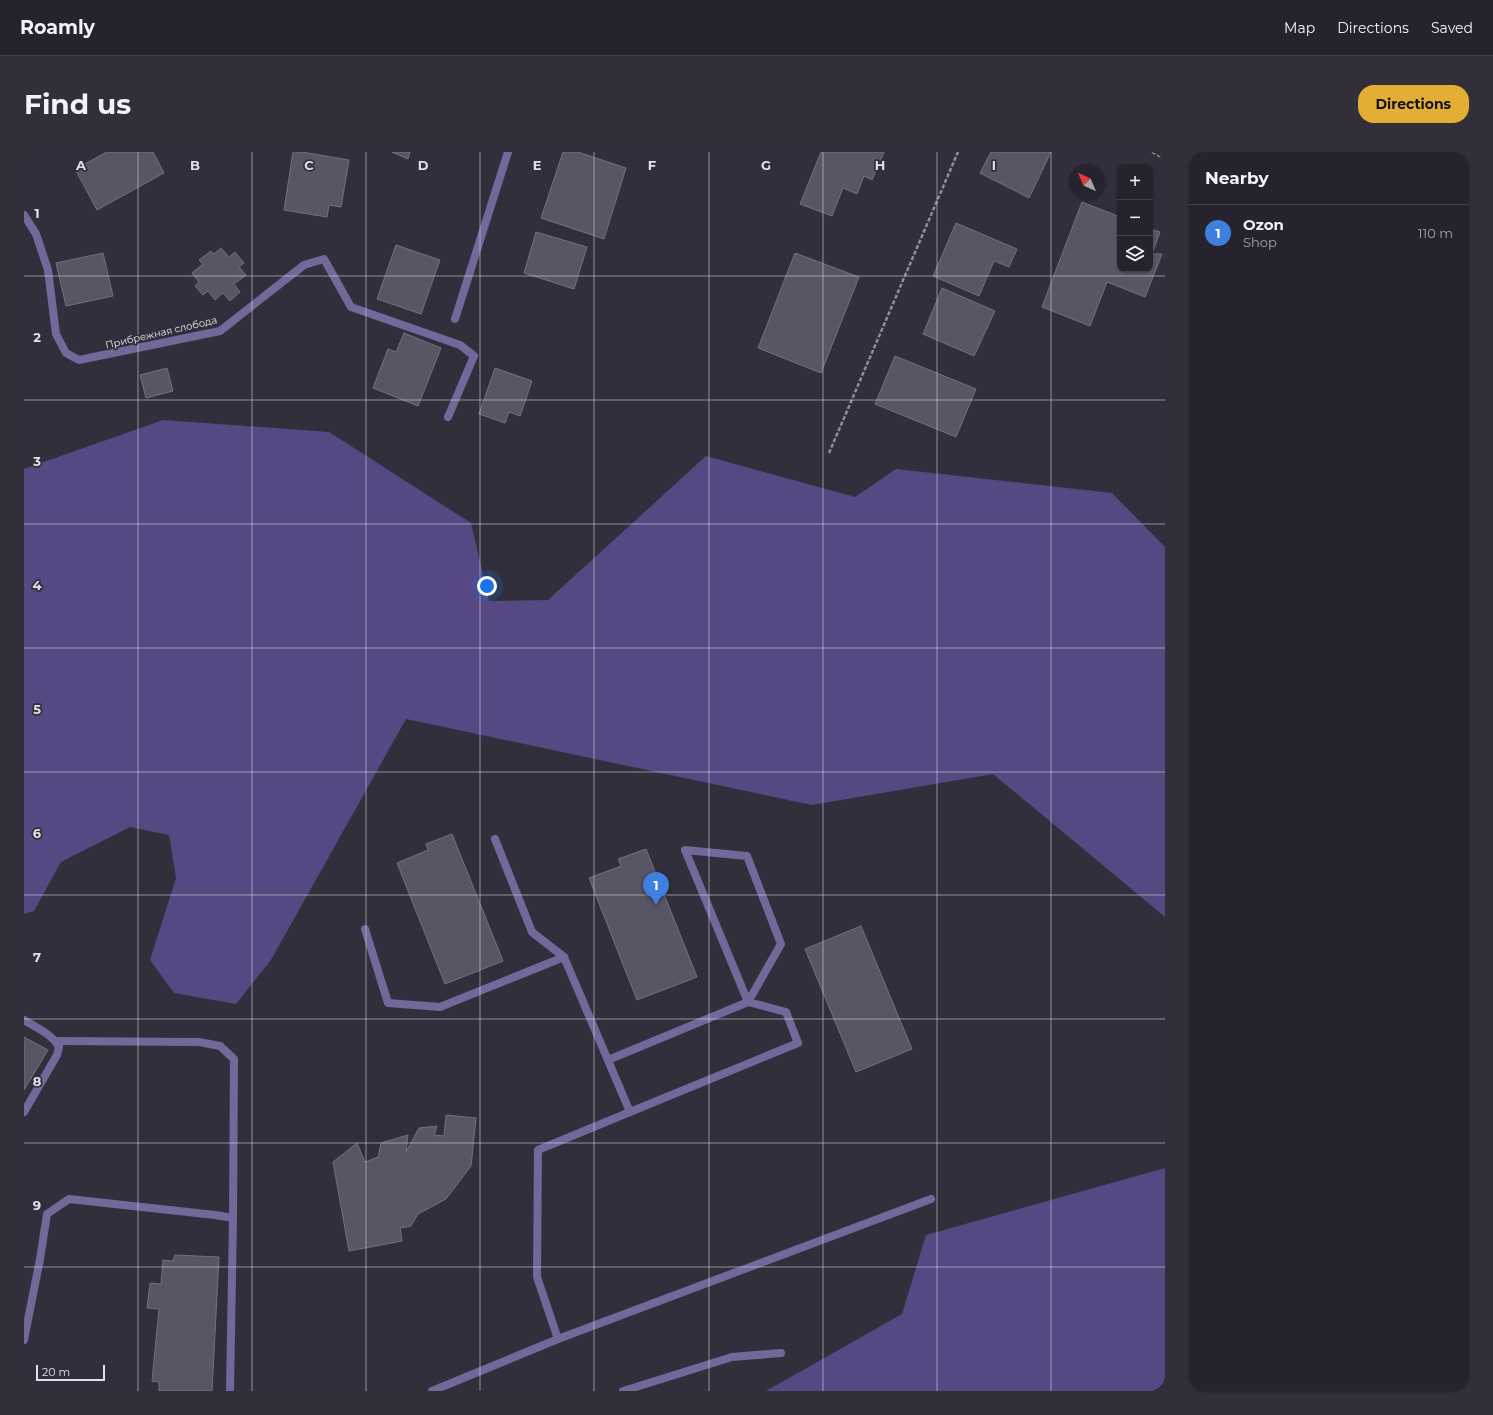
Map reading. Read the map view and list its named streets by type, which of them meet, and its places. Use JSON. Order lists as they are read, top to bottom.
{
  "streets": {
    "street": ["Прибрежная слобода"]
  },
  "scale_bar": "20 m",
  "north": "top left",
  "page": {
    "header": "Roamly",
    "nav": ["Map", "Directions", "Saved"],
    "buttons": "Directions",
    "title": "Find us",
    "heading": "Nearby",
    "map_buttons": ["+", "−"],
    "list": [
      {
        "mark": "1",
        "name": "Ozon",
        "note": "Shop",
        "value": "110 m"
      }
    ],
    "pins": "1",
    "scale": "20 m"
  },
  "grid": {
    "columns": [
      "A",
      "B",
      "C",
      "D",
      "E",
      "F",
      "G",
      "H",
      "I"
    ],
    "rows": [
      "1",
      "2",
      "3",
      "4",
      "5",
      "6",
      "7",
      "8",
      "9"
    ]
  }
}
